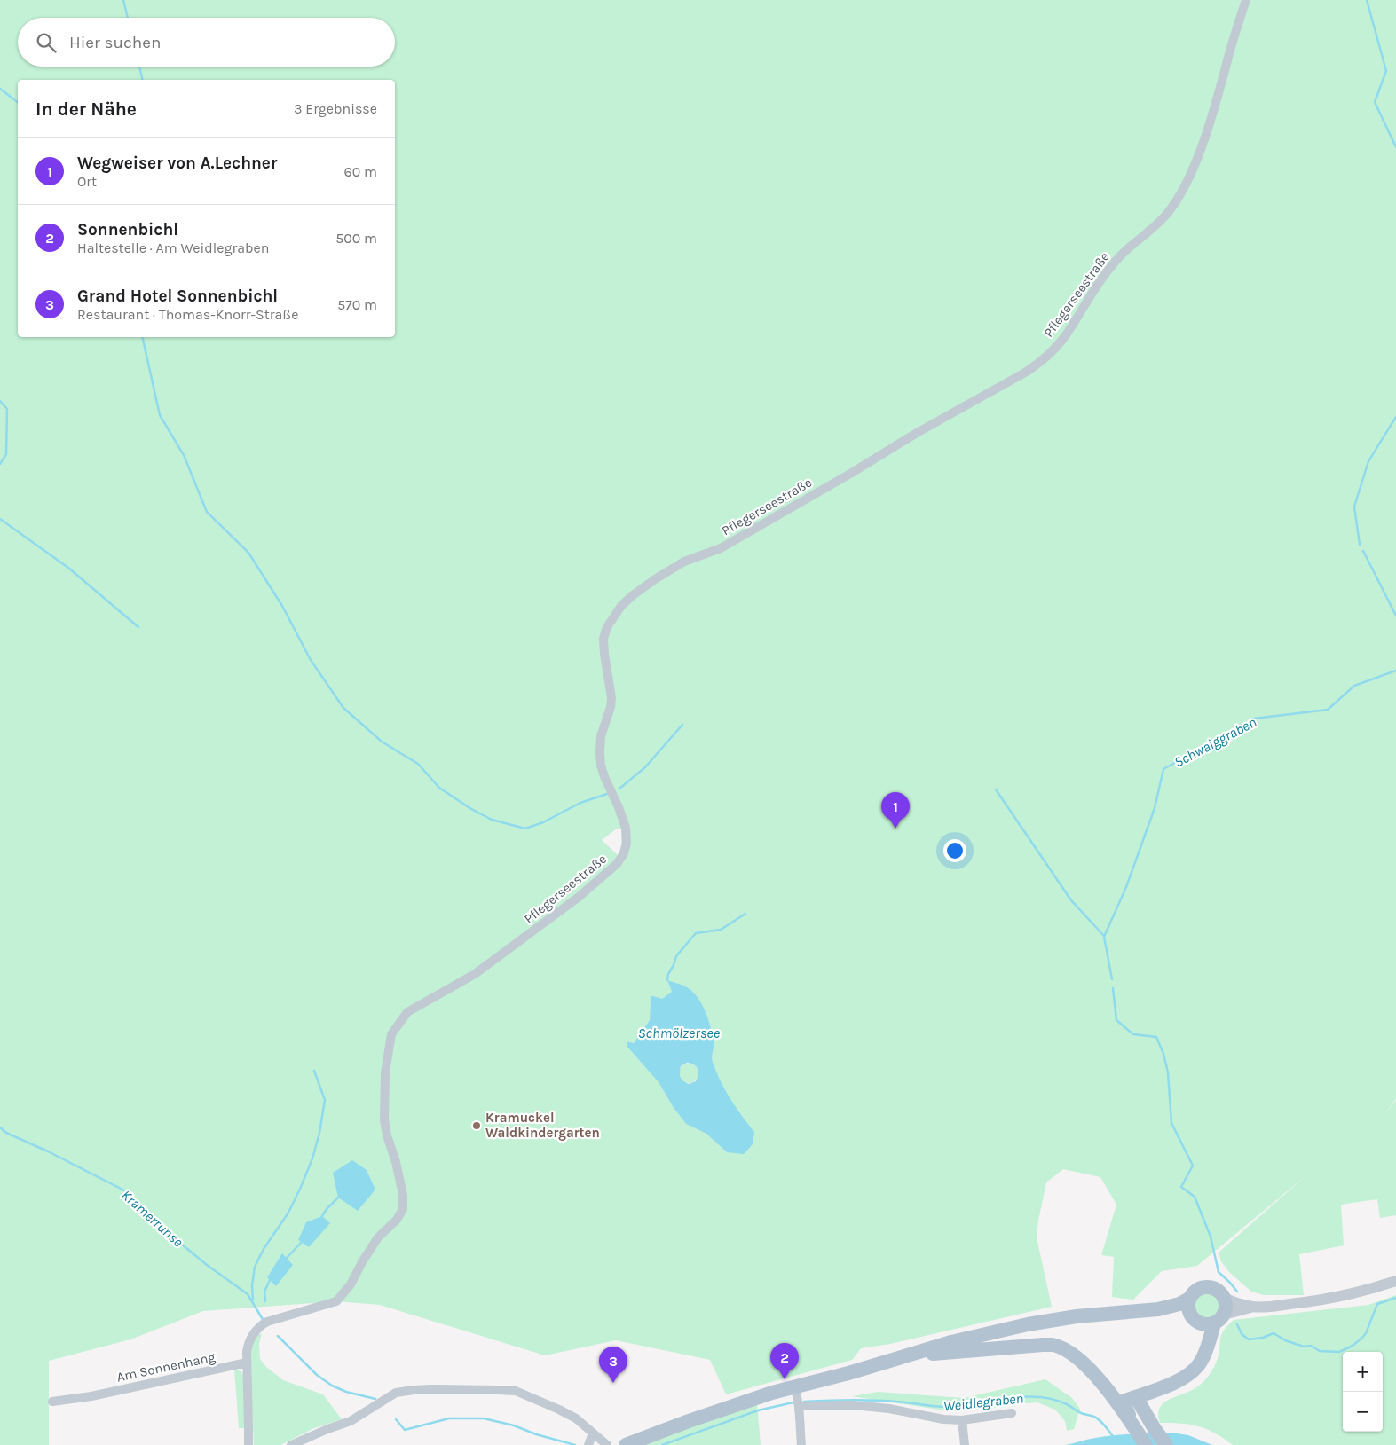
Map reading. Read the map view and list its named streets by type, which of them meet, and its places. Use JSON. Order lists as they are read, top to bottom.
{
  "streets": {
    "street": ["Pflegerseestraße", "Am Sonnenhang"]
  },
  "crossings": [
    ["Pflegerseestraße", "Am Sonnenhang"]
  ],
  "water": [
    "Schwaiggraben",
    "Schmölzersee",
    "Kramerrunse",
    "Weidlegraben"
  ],
  "places": ["Kramuckel Waldkindergarten"],
  "page": {
    "search": "Hier suchen",
    "heading": ["In der Nähe", "3 Ergebnisse"],
    "list": [
      {
        "mark": "1",
        "name": "Wegweiser von A.Lechner",
        "note": "Ort",
        "value": "60 m"
      },
      {
        "mark": "2",
        "name": "Sonnenbichl",
        "note": "Haltestelle · Am Weidlegraben",
        "value": "500 m"
      },
      {
        "mark": "3",
        "name": "Grand Hotel Sonnenbichl",
        "note": "Restaurant · Thomas-Knorr-Straße",
        "value": "570 m"
      }
    ],
    "pins": ["1", "2", "3"],
    "map_buttons": ["+", "−"]
  }
}
